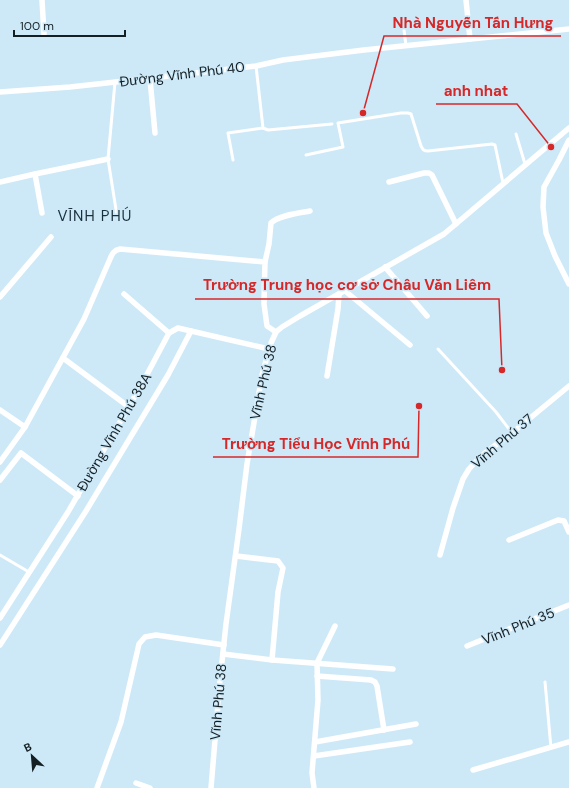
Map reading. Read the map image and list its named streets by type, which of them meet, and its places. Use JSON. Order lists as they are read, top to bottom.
{
  "streets": {
    "street": [
      "Đường Vĩnh Phú 40",
      "Vĩnh Phú 38",
      "Đường Vĩnh Phú 38A",
      "Vĩnh Phú 37",
      "Vĩnh Phú 35"
    ]
  },
  "districts": ["VĨNH PHÚ"],
  "places": [
    "Nhà Nguyễn Tấn Hưng",
    "anh nhat",
    "Trường Trung học cơ sở Châu Văn Liêm",
    "Trường Tiểu Học Vĩnh Phú"
  ],
  "scale_bar": "100 m",
  "north": "top left"
}
